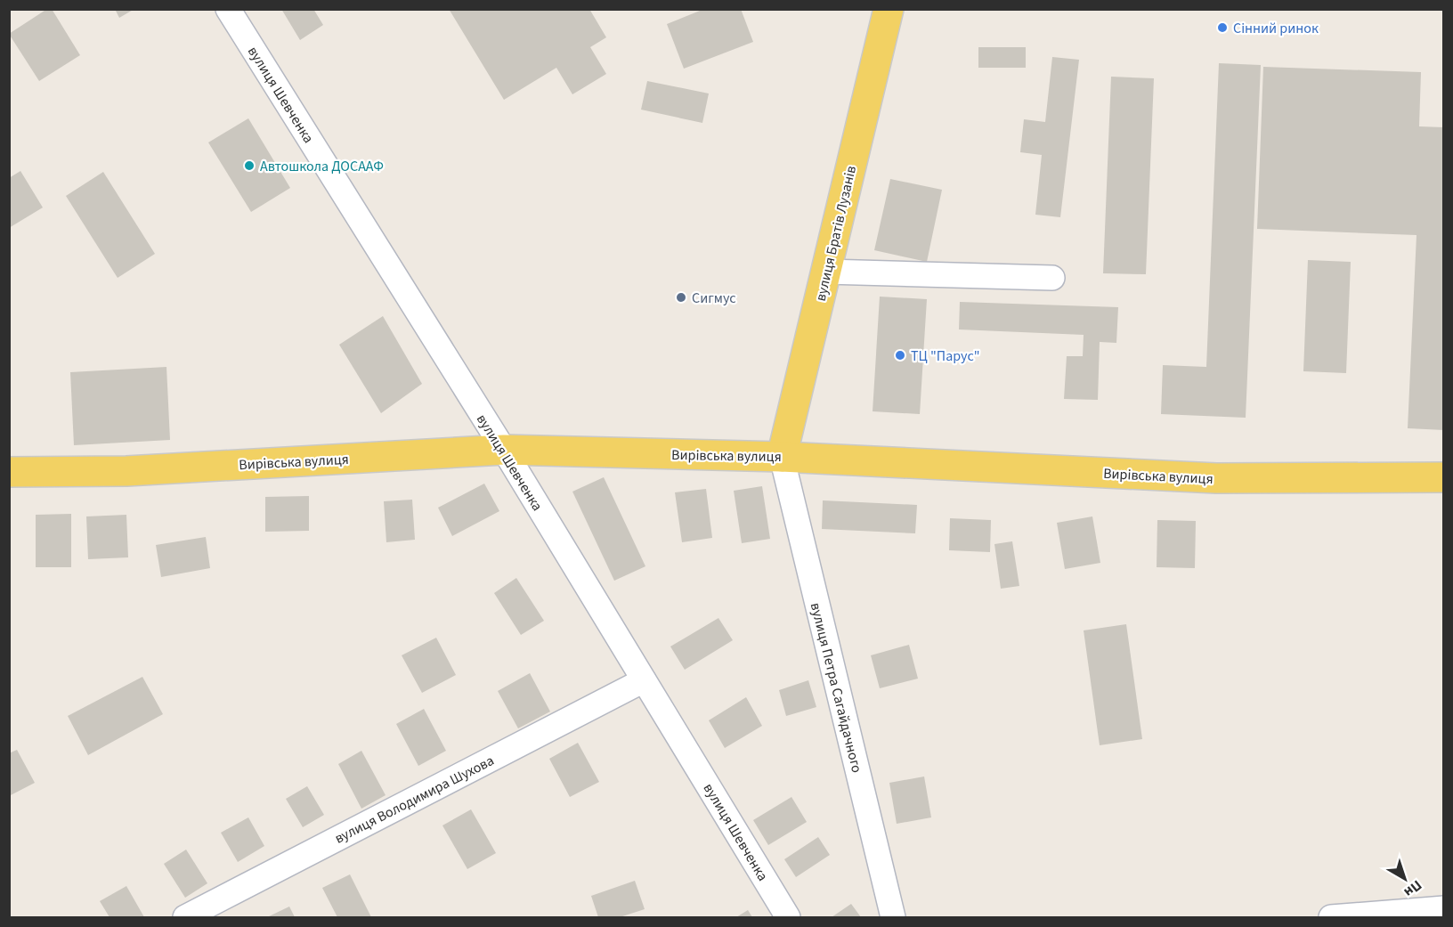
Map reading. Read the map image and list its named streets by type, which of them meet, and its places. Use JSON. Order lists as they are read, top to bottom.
{
  "streets": {
    "main road": ["вулиця Братів Лузанів", "Вирівська вулиця"],
    "street": ["вулиця Шевченка", "вулиця Петра Сагайдачного", "вулиця Володимира Шухова"]
  },
  "crossings": [
    ["вулиця Шевченка", "Вирівська вулиця"],
    ["вулиця Шевченка", "вулиця Володимира Шухова"],
    ["вулиця Братів Лузанів", "Вирівська вулиця"],
    ["вулиця Братів Лузанів", "вулиця Петра Сагайдачного"],
    ["Вирівська вулиця", "вулиця Петра Сагайдачного"]
  ],
  "places": [
    "Сінний ринок",
    "Автошкола ДОСААФ",
    "Сигмус",
    "ТЦ \"Парус\""
  ],
  "north": "bottom right"
}
